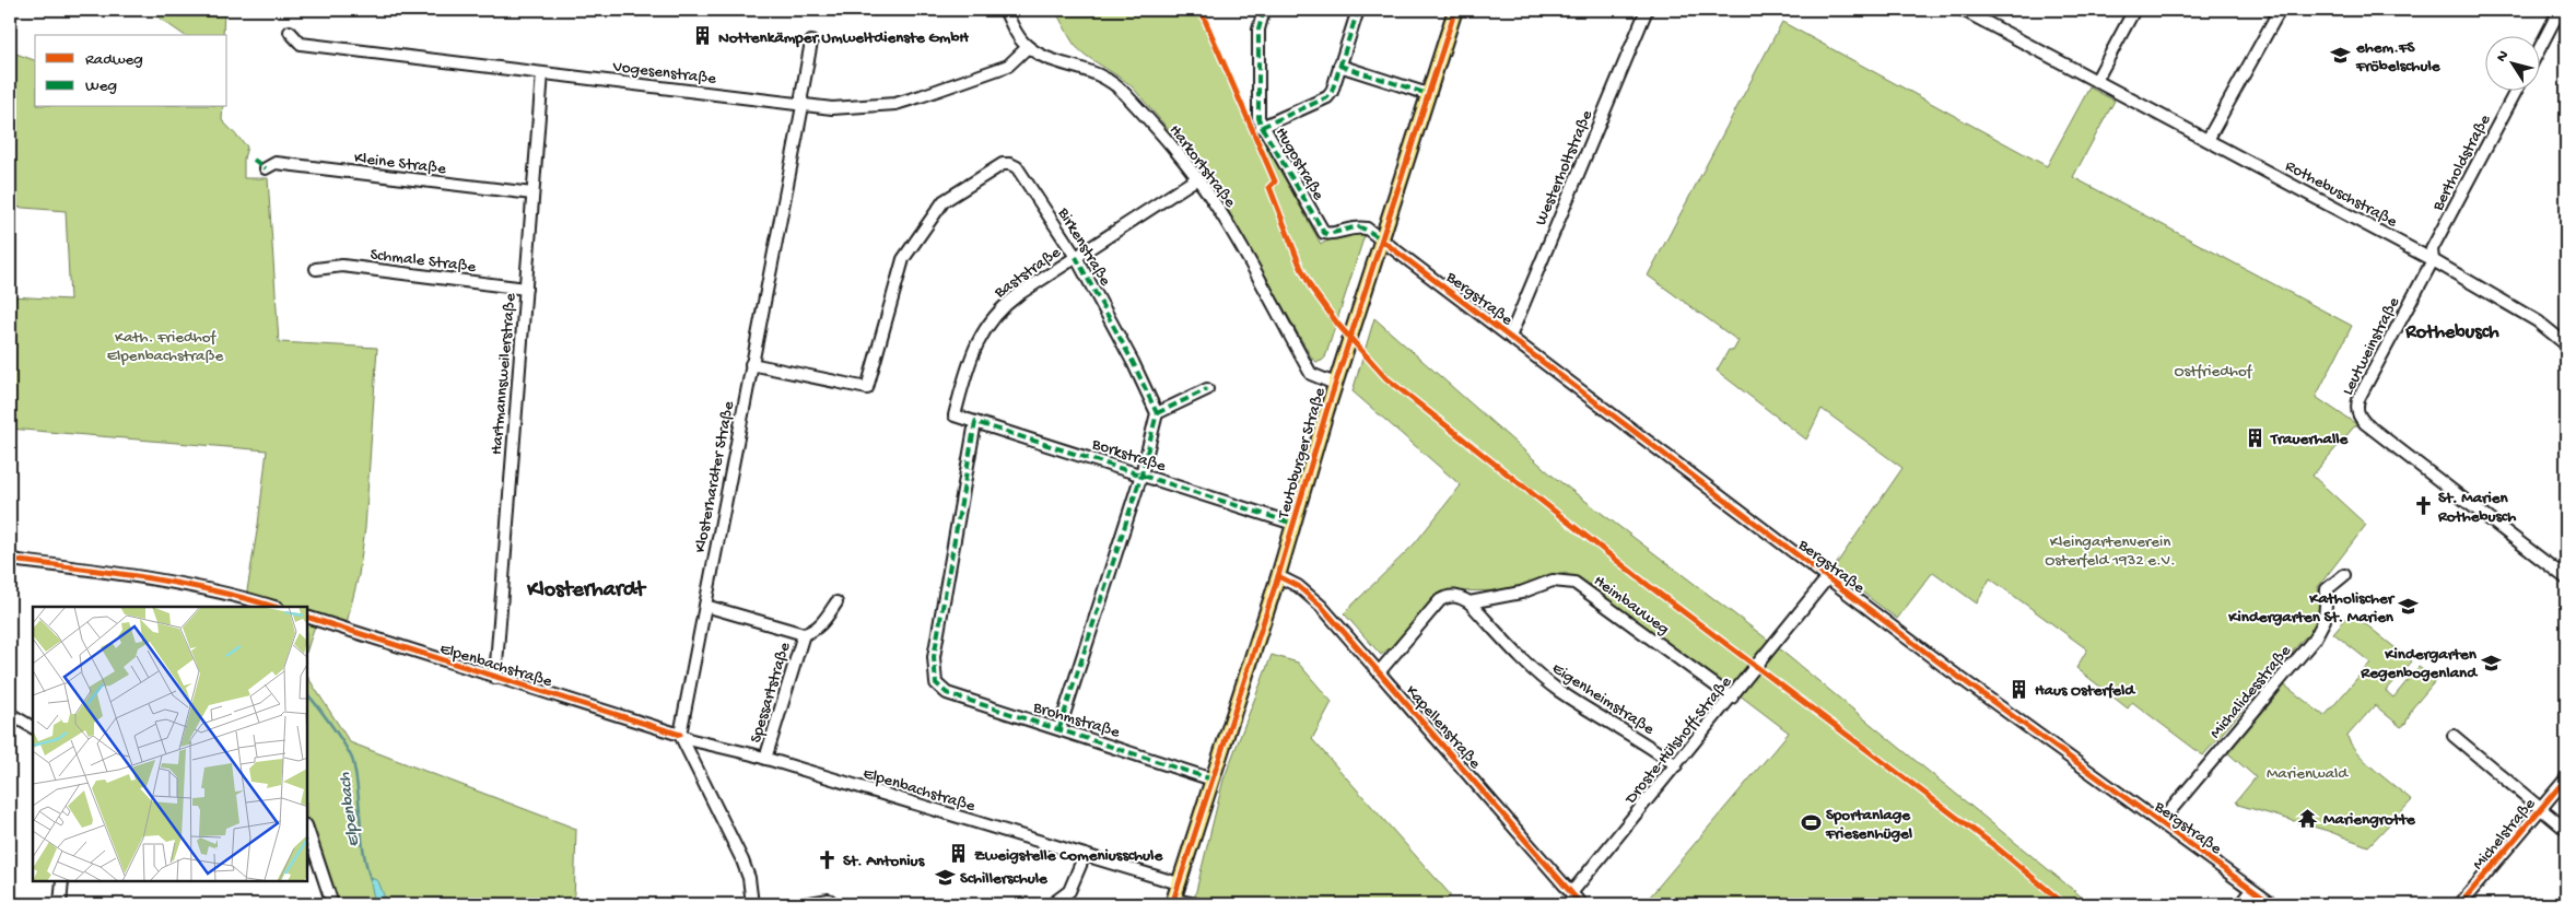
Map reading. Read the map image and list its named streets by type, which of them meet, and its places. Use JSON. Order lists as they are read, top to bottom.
{
  "streets": {
    "main road": ["Teutoburger Straße"],
    "street": [
      "Vogesenstraße",
      "Kleine Straße",
      "Bertholdstraße",
      "Hugostraße",
      "Harkortstraße",
      "Westerholtstraße",
      "Rothebuschstraße",
      "Birkenstraße",
      "Schmale Straße",
      "Baststraße",
      "Bergstraße",
      "Leutweinstraße",
      "Hartmannsweilerstraße",
      "Borkstraße",
      "Klosterhardter Straße",
      "Heimbauweg",
      "Elpenbachstraße",
      "Michalidesstraße",
      "Spessartstraße",
      "Eigenheimstraße",
      "Brohmstraße",
      "Kapellenstraße",
      "Droste-Hülshoff-Straße",
      "Michelstraße"
    ]
  },
  "crossings": [
    ["Vogesenstraße", "Harkortstraße"],
    ["Vogesenstraße", "Hartmannsweilerstraße"],
    ["Vogesenstraße", "Klosterhardter Straße"],
    ["Kleine Straße", "Hartmannsweilerstraße"],
    ["Bertholdstraße", "Rothebuschstraße"],
    ["Bertholdstraße", "Leutweinstraße"],
    ["Hugostraße", "Bergstraße"],
    ["Hugostraße", "Teutoburger Straße"],
    ["Harkortstraße", "Baststraße"],
    ["Harkortstraße", "Teutoburger Straße"],
    ["Westerholtstraße", "Bergstraße"],
    ["Rothebuschstraße", "Leutweinstraße"],
    ["Birkenstraße", "Baststraße"],
    ["Birkenstraße", "Klosterhardter Straße"],
    ["Schmale Straße", "Hartmannsweilerstraße"],
    ["Baststraße", "Borkstraße"],
    ["Bergstraße", "Teutoburger Straße"],
    ["Bergstraße", "Michalidesstraße"],
    ["Bergstraße", "Droste-Hülshoff-Straße"],
    ["Hartmannsweilerstraße", "Elpenbachstraße"],
    ["Teutoburger Straße", "Borkstraße"],
    ["Teutoburger Straße", "Elpenbachstraße"],
    ["Teutoburger Straße", "Brohmstraße"],
    ["Teutoburger Straße", "Kapellenstraße"],
    ["Borkstraße", "Brohmstraße"],
    ["Klosterhardter Straße", "Elpenbachstraße"],
    ["Klosterhardter Straße", "Spessartstraße"],
    ["Heimbauweg", "Eigenheimstraße"],
    ["Heimbauweg", "Droste-Hülshoff-Straße"],
    ["Elpenbachstraße", "Spessartstraße"],
    ["Eigenheimstraße", "Droste-Hülshoff-Straße"],
    ["Kapellenstraße", "Droste-Hülshoff-Straße"]
  ],
  "districts": ["Rothebusch", "Klosterhardt"],
  "water": ["Elpenbach"],
  "parks": [
    "Kath. Friedhof Elpenbachstraße",
    "Ostfriedhof",
    "Kleingartenverein Osterfeld 1932 e.V.",
    "Marienwald"
  ],
  "places": {
    "building": [
      "Nottenkämper Umweltdienste GmbH",
      "Trauerhalle",
      "Haus Osterfeld",
      "Zweigstelle Comeniusschule"
    ],
    "school or university": [
      "ehem.FS Fröbelschule",
      "Katholischer Kindergarten St. Marien",
      "Kindergarten Regenbogenland",
      "Schillerschule"
    ],
    "church": ["St. Marien Rothebusch", "St. Antonius"],
    "temple": ["Mariengrotte"],
    "sports": ["Sportanlage Friesenhügel"]
  },
  "legend": ["Radweg", "Weg"],
  "north": "top left"
}
